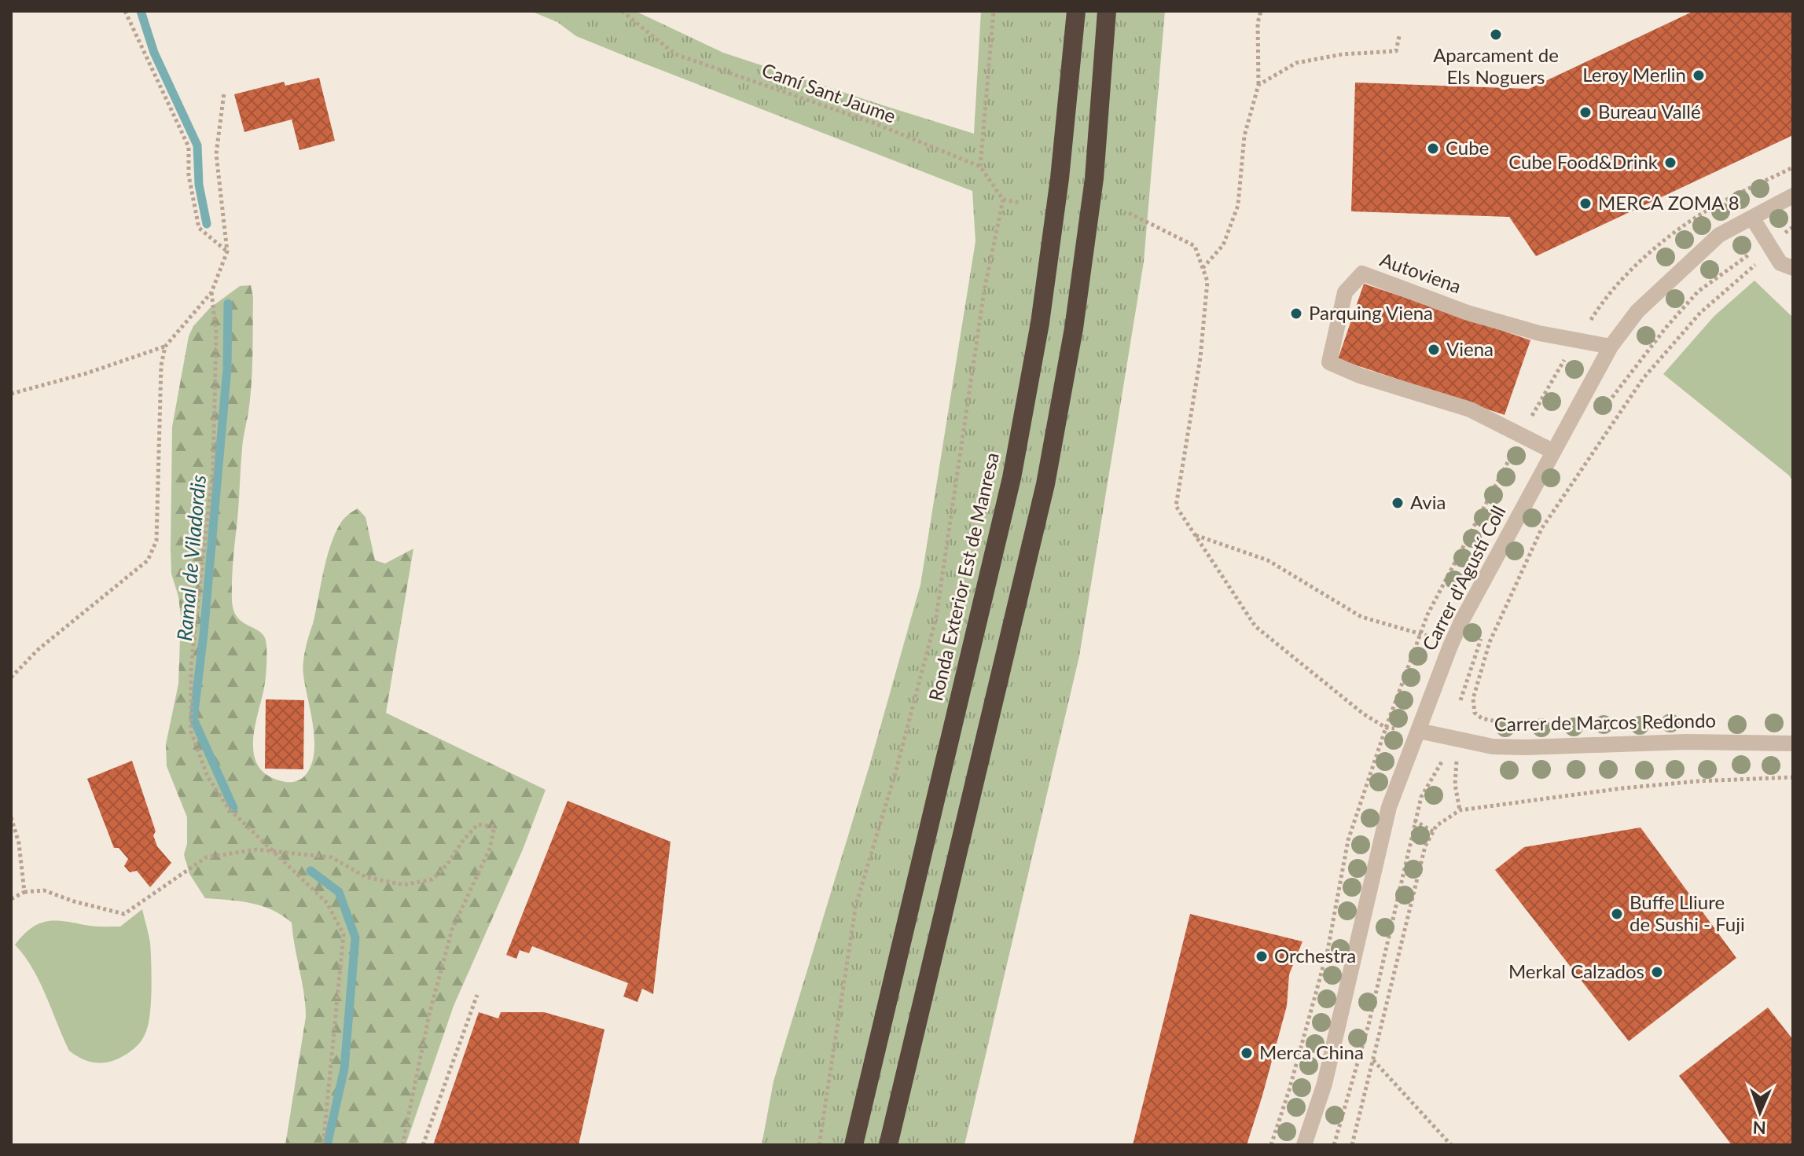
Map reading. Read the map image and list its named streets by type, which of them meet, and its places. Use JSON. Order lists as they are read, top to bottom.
{
  "streets": {
    "highway": ["Ronda Exterior Est de Manresa"],
    "street": ["Autoviena", "Carrer d'Agustí Coll", "Carrer de Marcos Redondo"],
    "path": ["Camí Sant Jaume"]
  },
  "crossings": [
    ["Autoviena", "Carrer d'Agustí Coll"],
    ["Carrer d'Agustí Coll", "Carrer de Marcos Redondo"]
  ],
  "water": ["Ramal de Viladordis"],
  "places": [
    "Aparcament de Els Noguers",
    "Leroy Merlin",
    "Bureau Vallé",
    "Cube",
    "Cube Food&Drink",
    "MERCA ZOMA 8",
    "Parquing Viena",
    "Viena",
    "Avia",
    "Buffe Lliure de Sushi - Fuji",
    "Orchestra",
    "Merkal Calzados",
    "Merca China"
  ],
  "north": "bottom"
}
